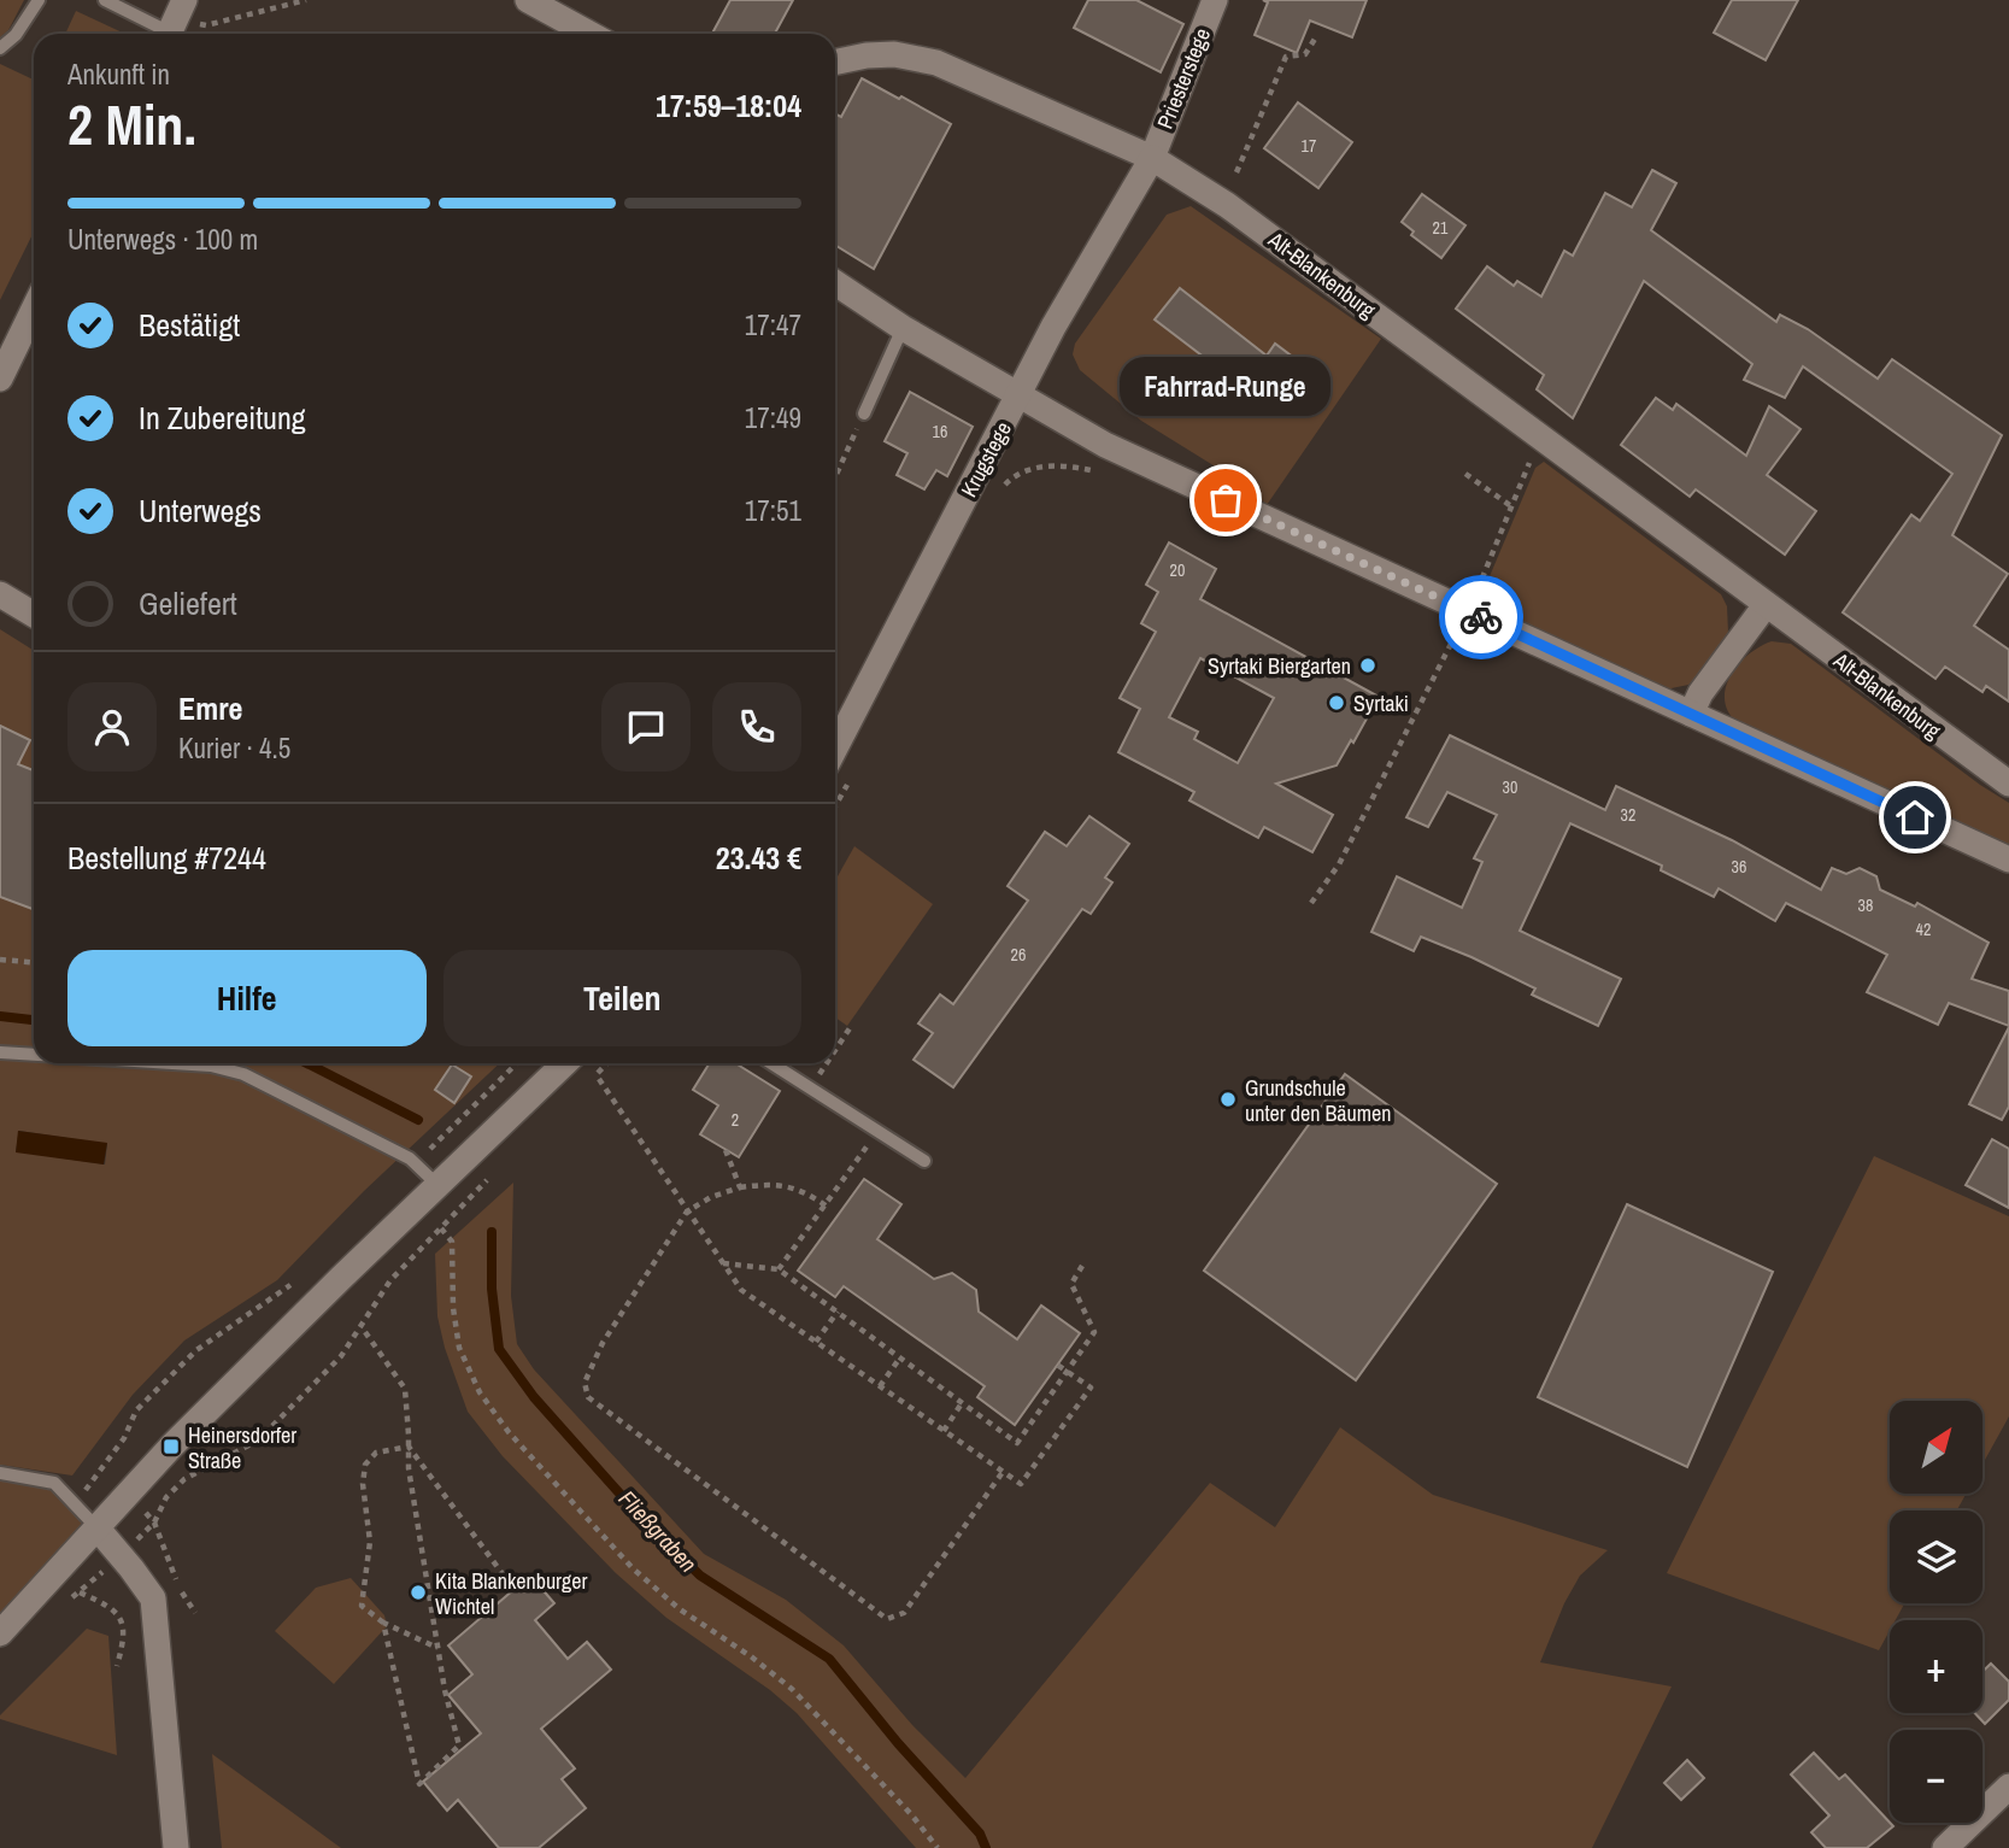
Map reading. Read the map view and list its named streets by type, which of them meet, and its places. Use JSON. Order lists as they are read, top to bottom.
{
  "streets": {
    "main road": ["Priesterstege", "Alt-Blankenburg", "Krugstege"]
  },
  "crossings": [
    ["Priesterstege", "Alt-Blankenburg"],
    ["Priesterstege", "Krugstege"],
    ["Alt-Blankenburg", "Krugstege"]
  ],
  "water": ["Fließgraben"],
  "places": {
    "other": [
      "Fahrrad-Runge",
      "Syrtaki Biergarten",
      "Syrtaki",
      "Grundschule unter den Bäumen",
      "Kita Blankenburger Wichtel"
    ],
    "transit": ["Heinersdorfer Straße"]
  },
  "house_numbers": [
    "17",
    "21",
    "16",
    "20",
    "30",
    "32",
    "36",
    "38",
    "42",
    "26",
    "2"
  ],
  "north": "top right",
  "page": {
    "heading": ["2 Min.", "Ankunft in", "17:59–18:04"],
    "panel": [
      "Emre",
      "Kurier · 4.5",
      "Bestellung #7244",
      "23.43 €"
    ],
    "bar": "Unterwegs · 100 m",
    "list": [
      ["Bestätigt", "17:47"],
      ["In Zubereitung", "17:49"],
      ["Unterwegs", "17:51"],
      "Geliefert"
    ],
    "bubble": "Fahrrad-Runge",
    "buttons": ["Hilfe", "Teilen"],
    "map_buttons": ["+", "−"]
  }
}
